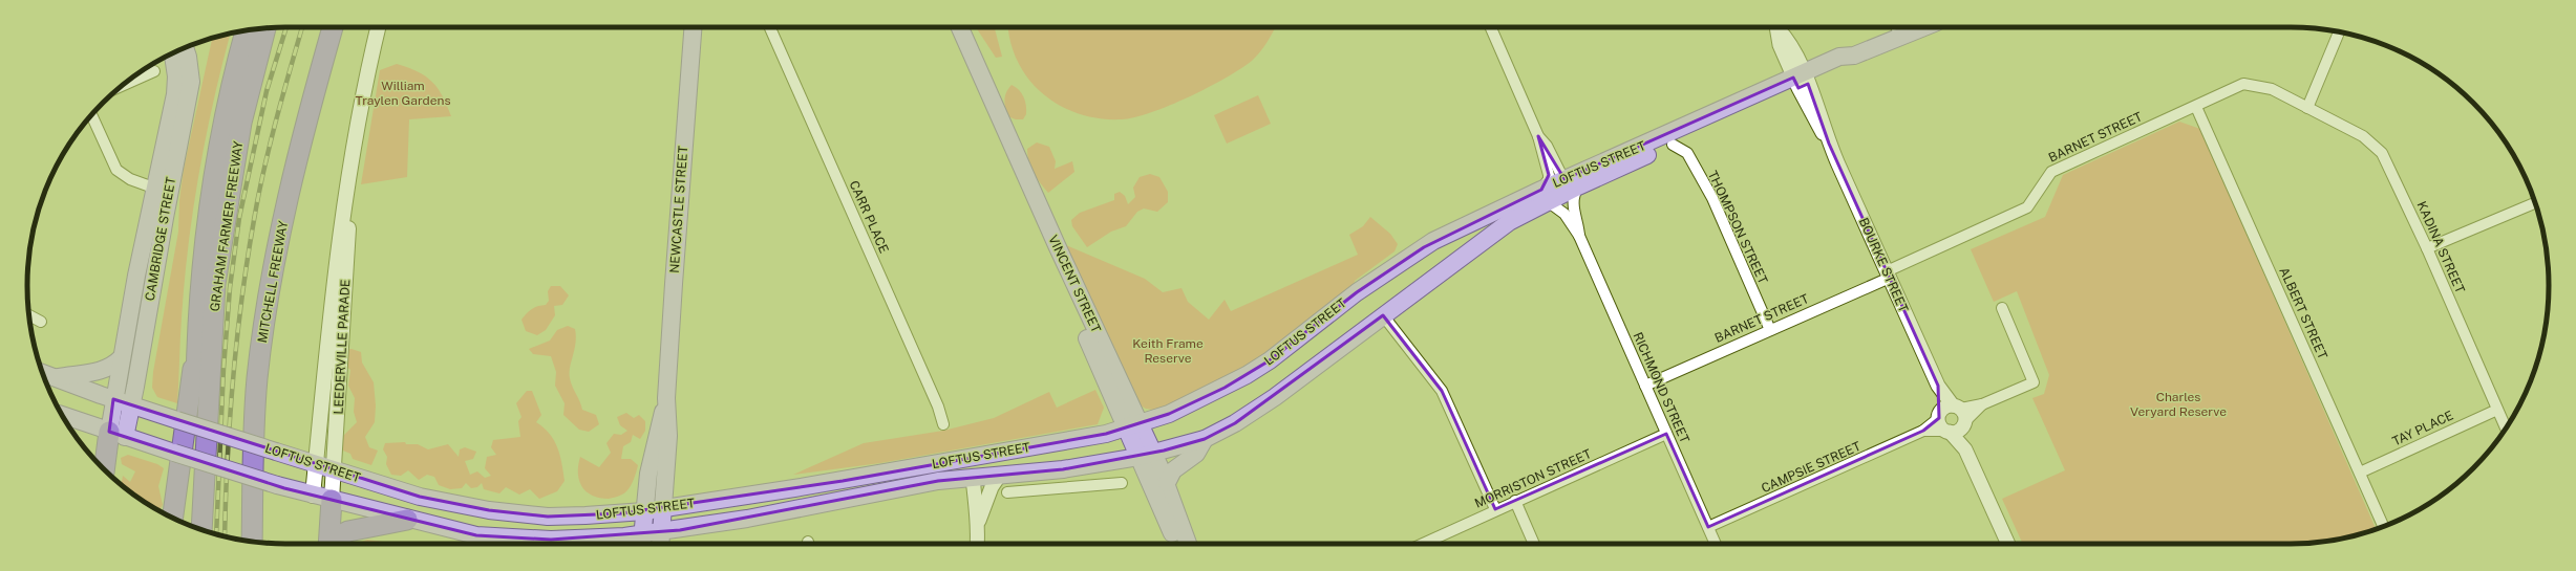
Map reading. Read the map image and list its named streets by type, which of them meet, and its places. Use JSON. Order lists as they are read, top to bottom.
{
  "streets": {
    "highway": ["GRAHAM FARMER FREEWAY", "MITCHELL FREEWAY"],
    "main road": [
      "LOFTUS STREET",
      "NEWCASTLE STREET",
      "CAMBRIDGE STREET",
      "VINCENT STREET",
      "LEEDERVILLE PARADE"
    ],
    "street": [
      "BARNET STREET",
      "CARR PLACE",
      "THOMPSON STREET",
      "KADINA STREET",
      "BOURKE STREET",
      "ALBERT STREET",
      "RICHMOND STREET",
      "TAY PLACE",
      "CAMPSIE STREET",
      "MORRISTON STREET"
    ]
  },
  "crossings": [
    ["BARNET STREET", "THOMPSON STREET"],
    ["BARNET STREET", "KADINA STREET"],
    ["BARNET STREET", "BOURKE STREET"],
    ["BARNET STREET", "ALBERT STREET"],
    ["BARNET STREET", "RICHMOND STREET"],
    ["LOFTUS STREET", "NEWCASTLE STREET"],
    ["LOFTUS STREET", "THOMPSON STREET"],
    ["LOFTUS STREET", "CAMBRIDGE STREET"],
    ["LOFTUS STREET", "BOURKE STREET"],
    ["LOFTUS STREET", "VINCENT STREET"],
    ["LOFTUS STREET", "LEEDERVILLE PARADE"],
    ["LOFTUS STREET", "RICHMOND STREET"],
    ["KADINA STREET", "TAY PLACE"],
    ["BOURKE STREET", "CAMPSIE STREET"],
    ["ALBERT STREET", "TAY PLACE"],
    ["RICHMOND STREET", "CAMPSIE STREET"],
    ["RICHMOND STREET", "MORRISTON STREET"]
  ],
  "parks": ["William Traylen Gardens", "Keith Frame Reserve", "Charles Veryard Reserve"]
}
